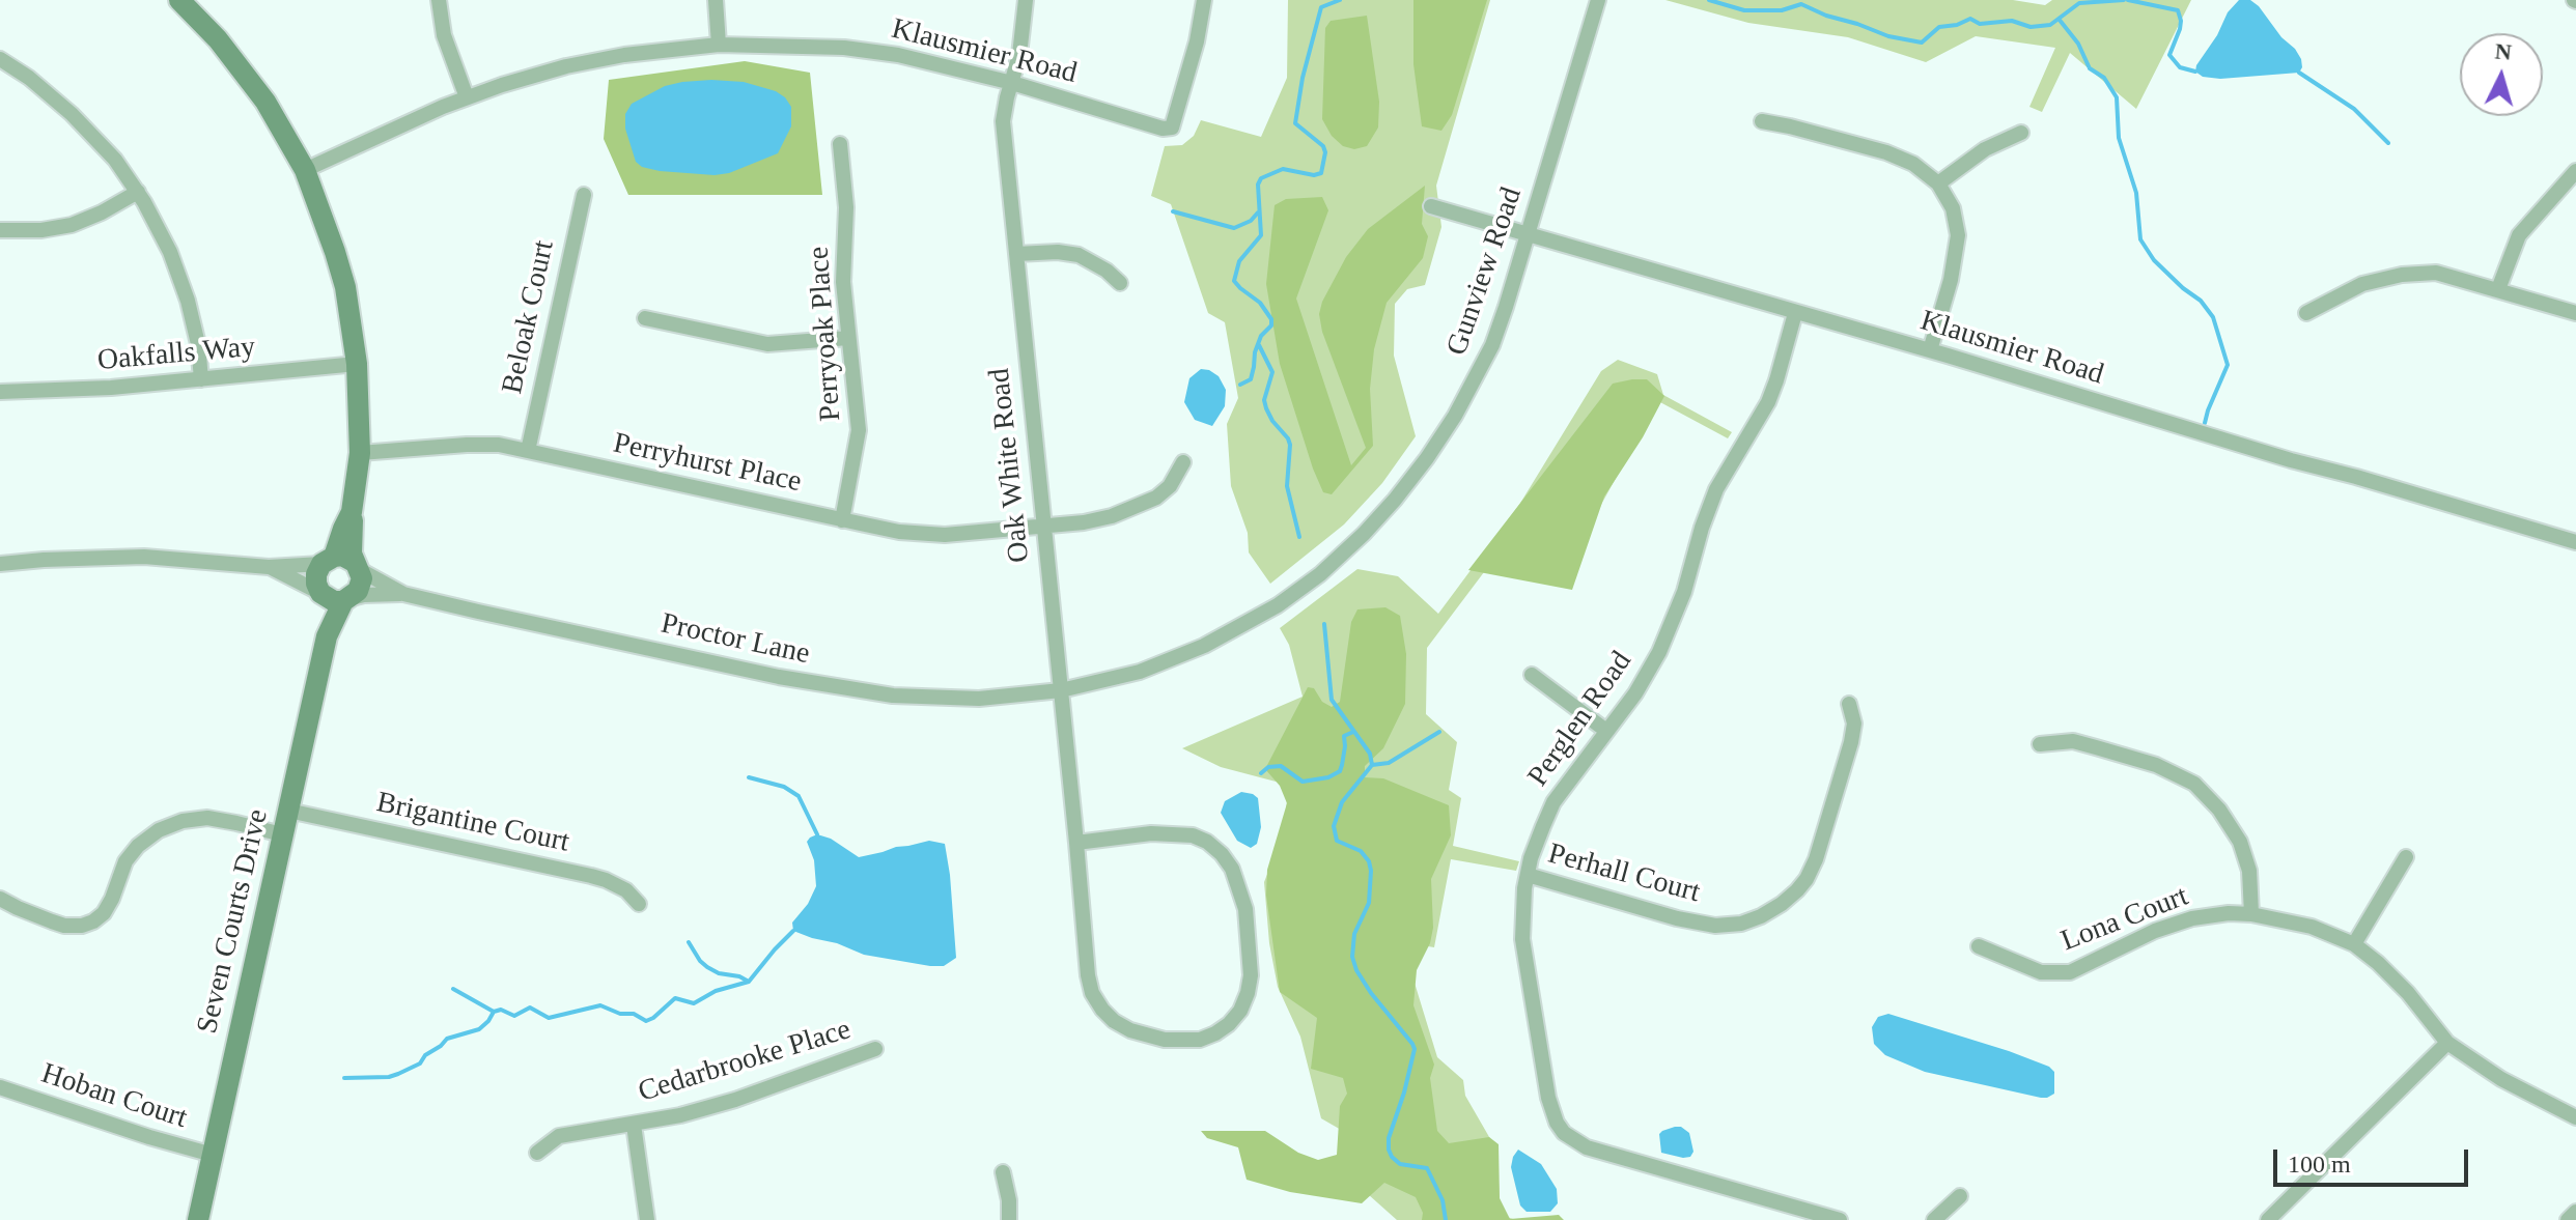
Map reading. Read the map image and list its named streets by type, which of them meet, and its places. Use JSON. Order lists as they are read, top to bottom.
{
  "streets": {
    "street": [
      "Klausmier Road",
      "Gunview Road",
      "Beloak Court",
      "Perryoak Place",
      "Oakfalls Way",
      "Perryhurst Place",
      "Oak White Road",
      "Proctor Lane",
      "Perglen Road",
      "Brigantine Court",
      "Perhall Court",
      "Lona Court",
      "Seven Courts Drive",
      "Cedarbrooke Place",
      "Hoban Court"
    ]
  },
  "crossings": [
    ["Klausmier Road", "Gunview Road"],
    ["Klausmier Road", "Oak White Road"],
    ["Klausmier Road", "Perglen Road"],
    ["Gunview Road", "Oak White Road"],
    ["Gunview Road", "Proctor Lane"],
    ["Beloak Court", "Perryhurst Place"],
    ["Perryoak Place", "Perryhurst Place"],
    ["Perryhurst Place", "Oak White Road"],
    ["Oak White Road", "Proctor Lane"],
    ["Proctor Lane", "Seven Courts Drive"],
    ["Perglen Road", "Perhall Court"],
    ["Brigantine Court", "Seven Courts Drive"],
    ["Seven Courts Drive", "Hoban Court"]
  ],
  "scale_bar": "100 m",
  "north": "top"
}
